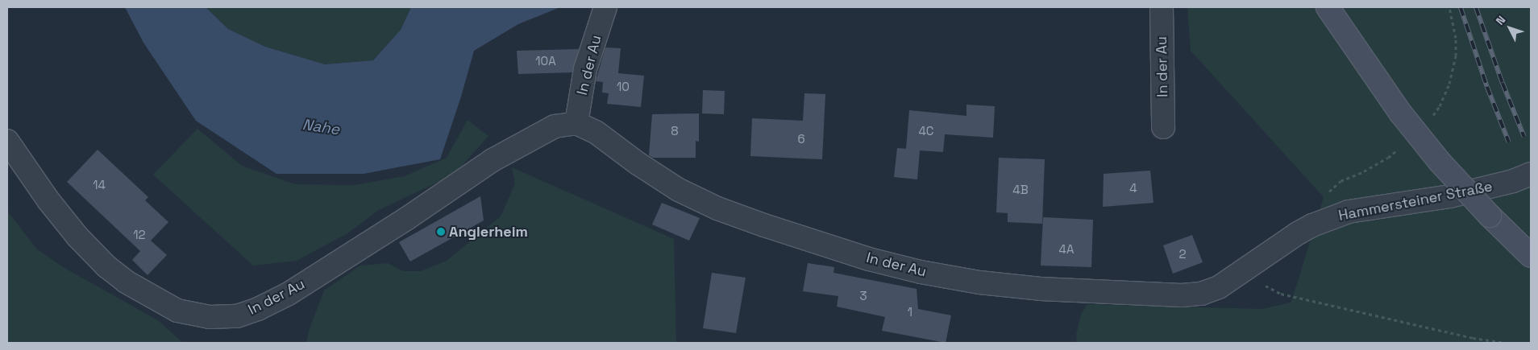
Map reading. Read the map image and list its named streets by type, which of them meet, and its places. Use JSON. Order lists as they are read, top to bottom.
{
  "streets": {
    "street": ["In der Au", "Hammersteiner Straße"]
  },
  "crossings": [
    ["In der Au", "Hammersteiner Straße"]
  ],
  "water": ["Nahe"],
  "places": ["Anglerheim"],
  "house_numbers": [
    "10A",
    "10",
    "8",
    "4C",
    "6",
    "14",
    "4",
    "4B",
    "12",
    "4A",
    "2",
    "3",
    "1"
  ],
  "north": "top left"
}
